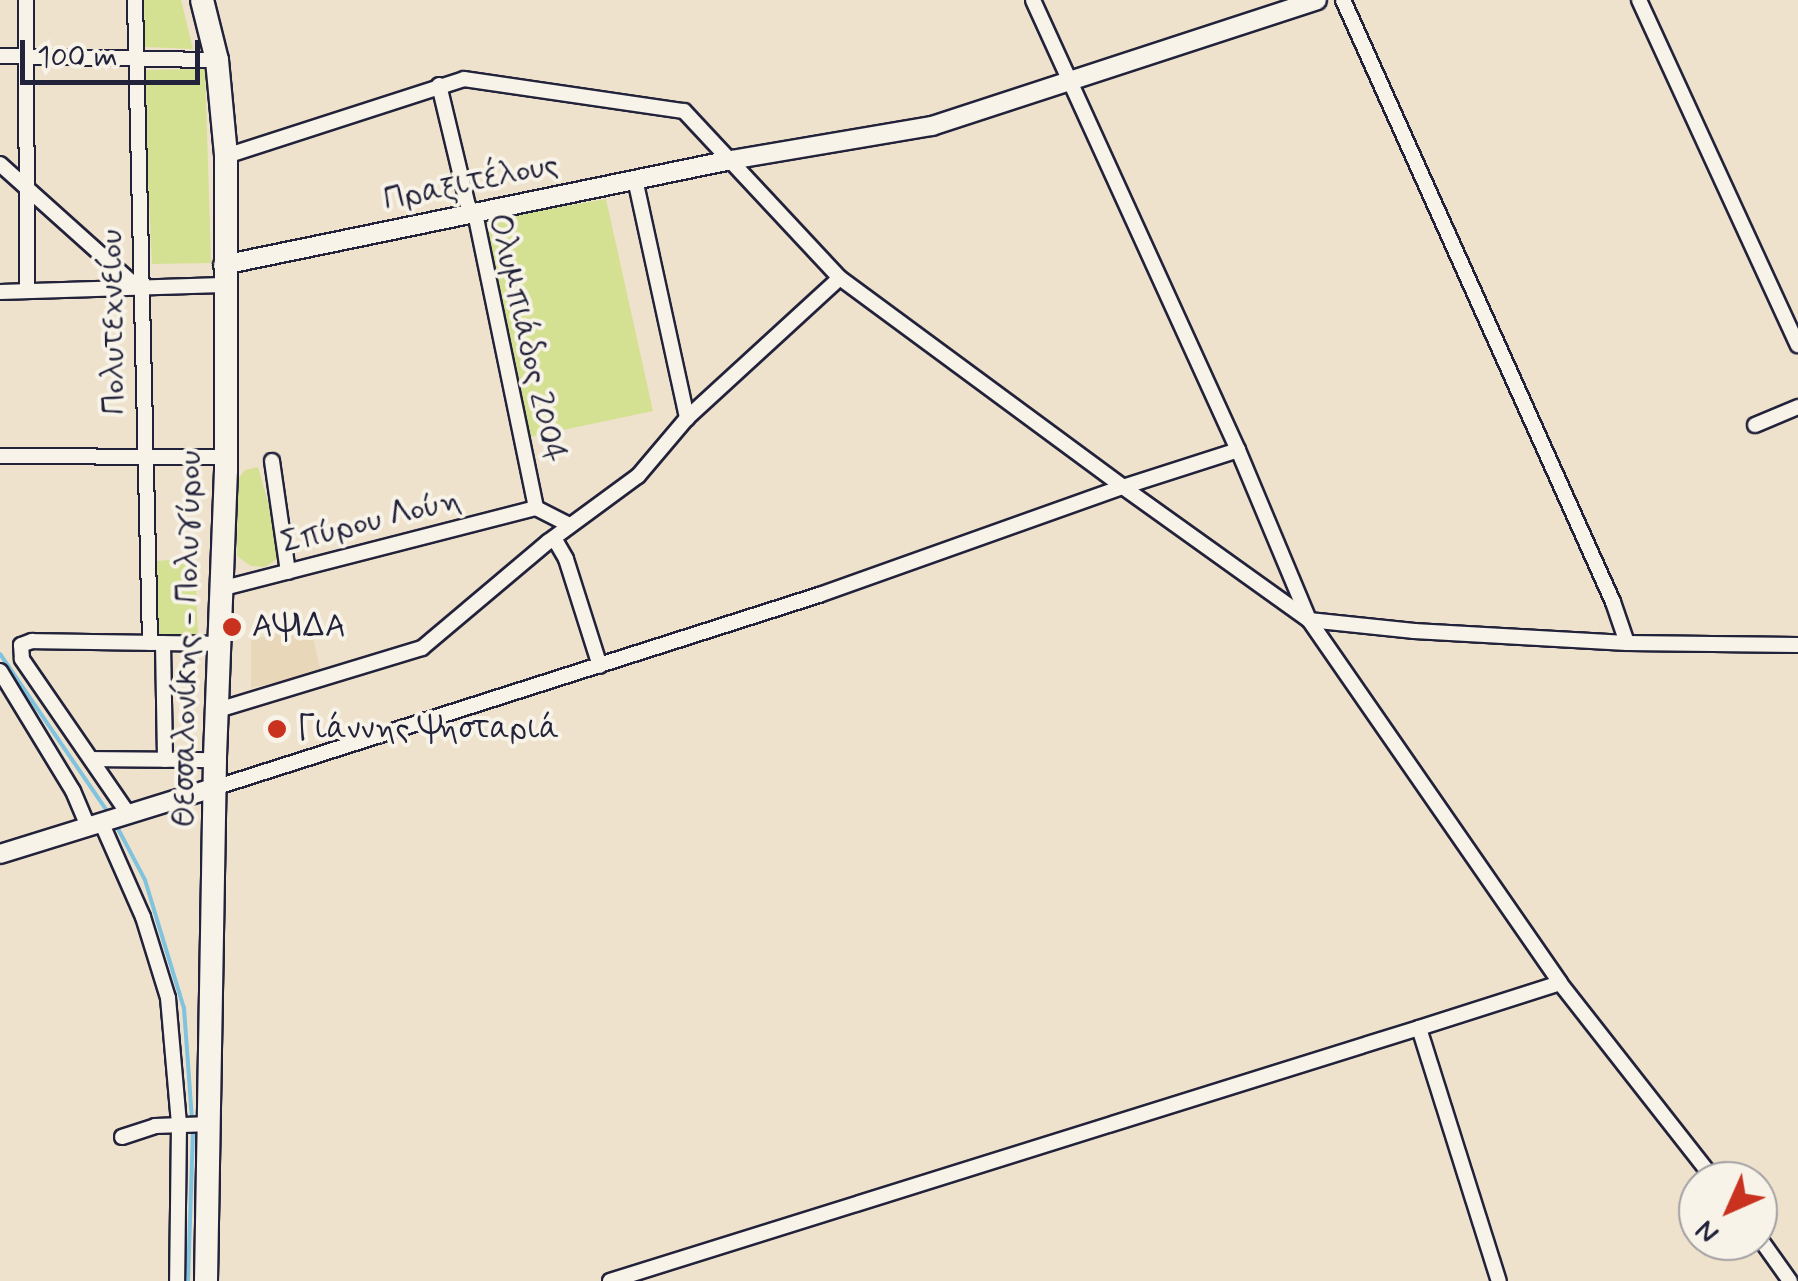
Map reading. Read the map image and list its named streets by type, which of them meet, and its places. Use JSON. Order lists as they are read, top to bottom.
{
  "streets": {
    "main road": ["Θεσσαλονίκης - Πολυγύρου"],
    "street": [
      "Πραξιτέλους",
      "Πολυτεχνείου",
      "Ολυμπιάδος 2004",
      "Σπύρου Λούη"
    ]
  },
  "crossings": [
    ["Πραξιτέλους", "Ολυμπιάδος 2004"],
    ["Πραξιτέλους", "Θεσσαλονίκης - Πολυγύρου"],
    ["Ολυμπιάδος 2004", "Σπύρου Λούη"],
    ["Σπύρου Λούη", "Θεσσαλονίκης - Πολυγύρου"]
  ],
  "places": ["ΑΨΙΔΑ", "Γιάννης Ψησταριά"],
  "scale_bar": "100 m",
  "north": "bottom left"
}
